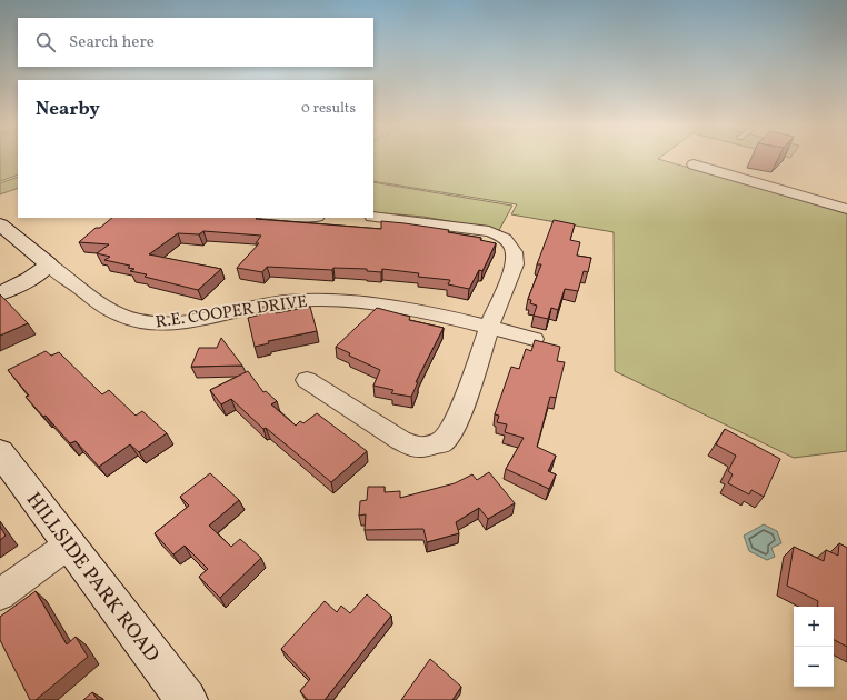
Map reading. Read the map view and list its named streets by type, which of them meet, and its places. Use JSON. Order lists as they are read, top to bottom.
{
  "streets": {
    "street": ["R.E. COOPER DRIVE", "HILLSIDE PARK ROAD"]
  },
  "page": {
    "search": "Search here",
    "heading": ["Nearby", "0 results"],
    "map_buttons": ["+", "−"]
  }
}
